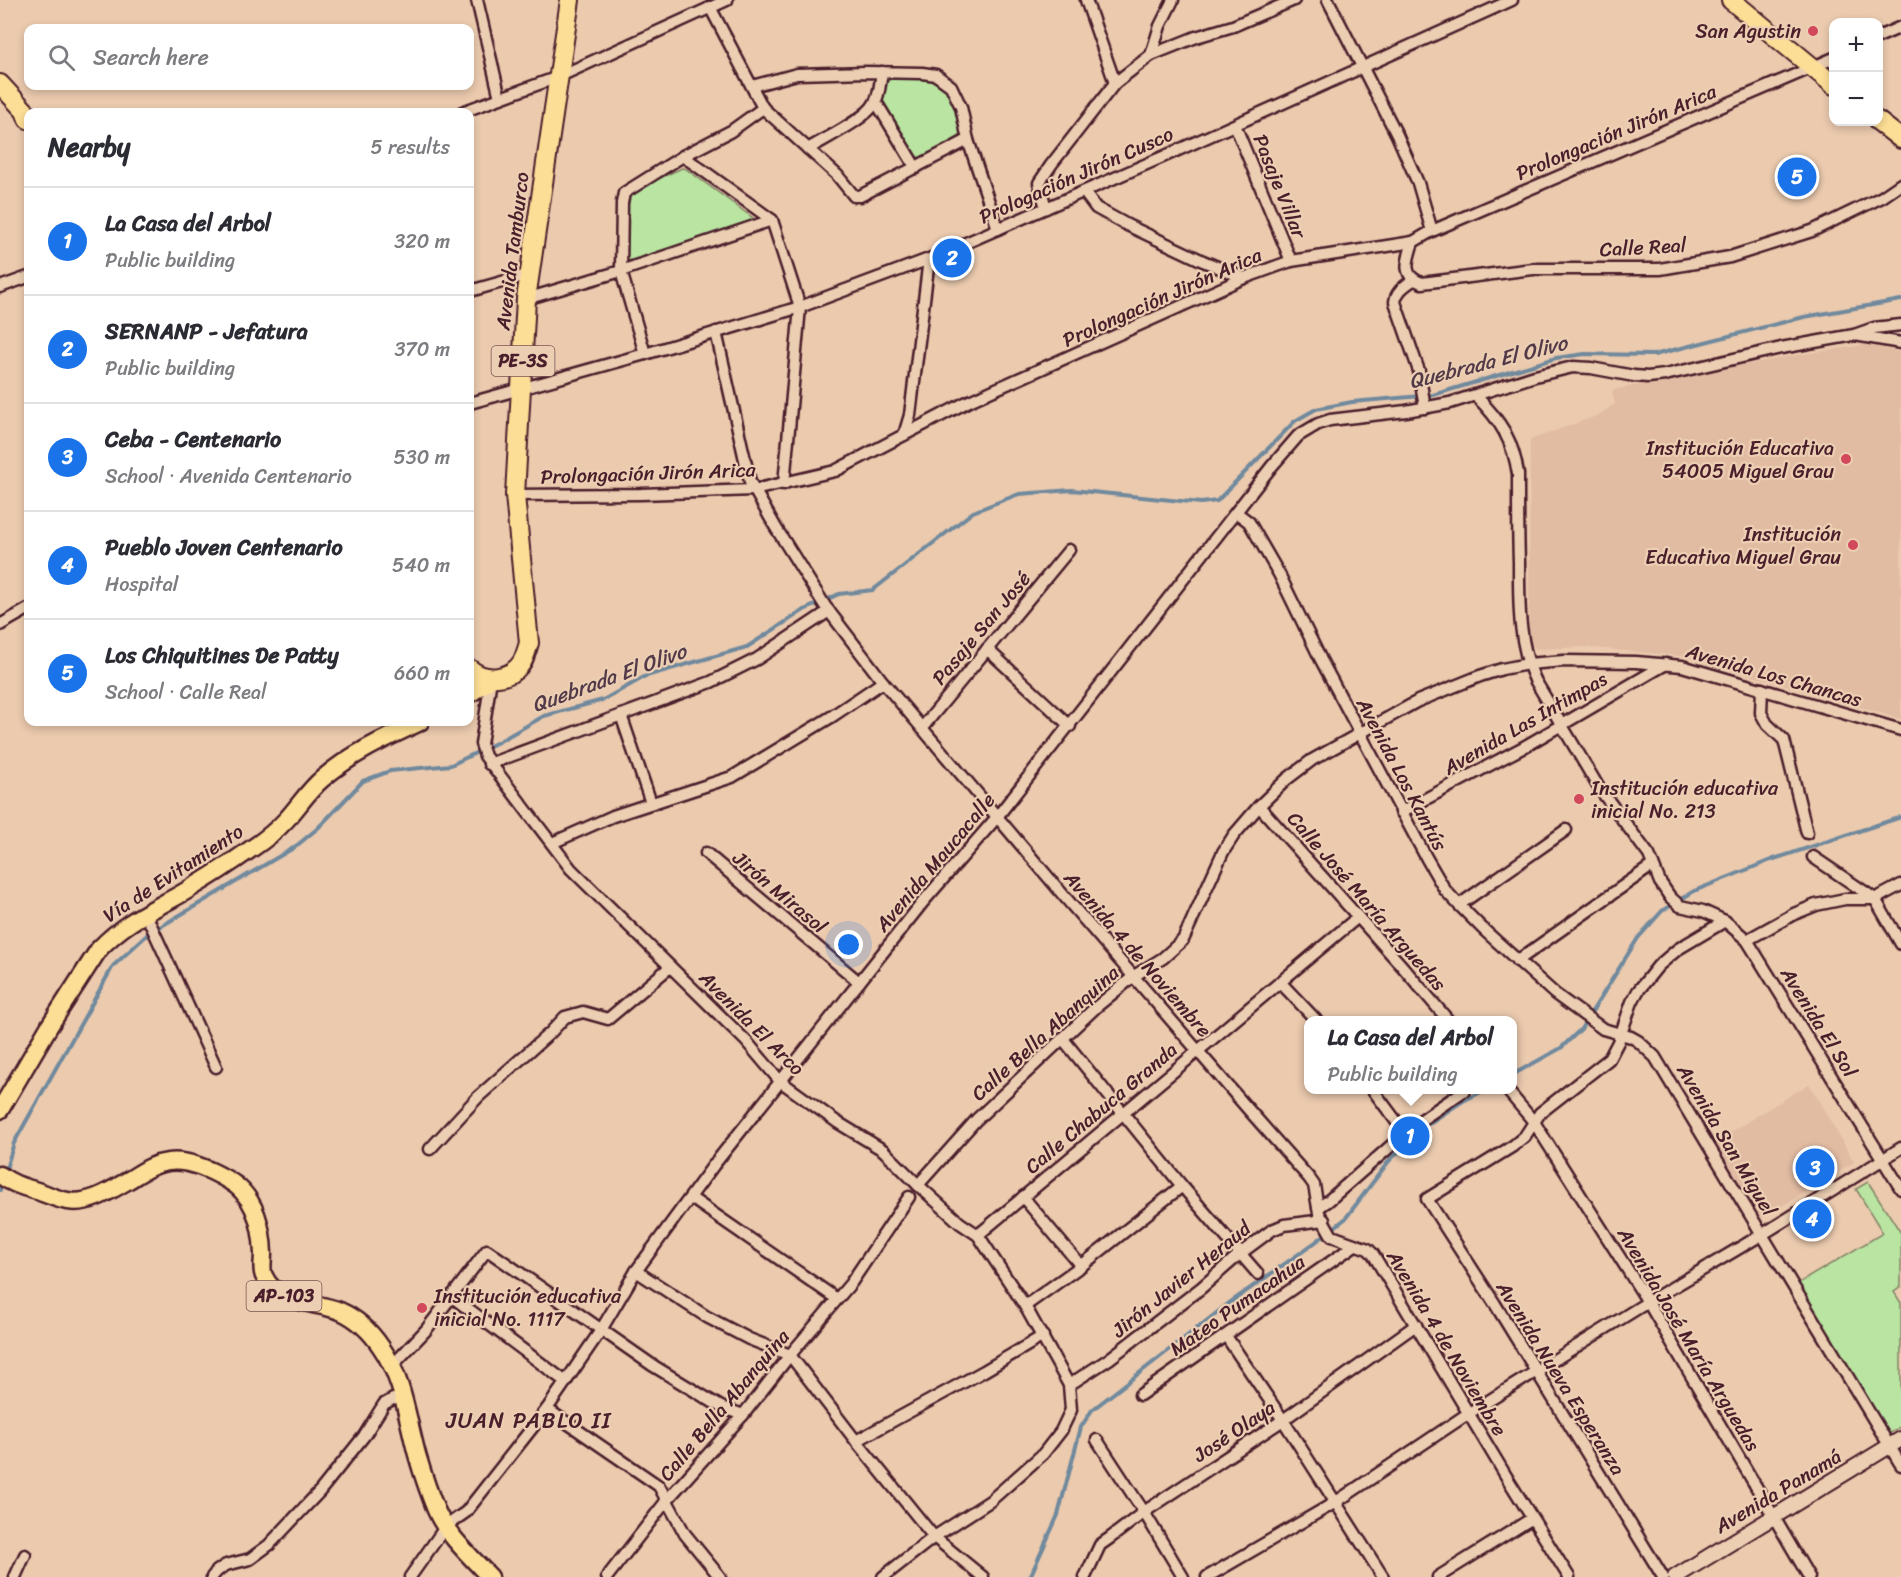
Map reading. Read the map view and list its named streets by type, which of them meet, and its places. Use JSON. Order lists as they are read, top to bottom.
{
  "streets": {
    "highway": ["Avenida Tamburco", "PE-3S"],
    "main road": ["Vía de Evitamiento", "AP-103"],
    "street": [
      "Prolongación Jirón Arica",
      "Prologación Jirón Cusco",
      "Pasaje Villar",
      "Calle Real",
      "Pasaje San José",
      "Avenida Los Chancas",
      "Avenida Las Intimpas",
      "Avenida Los Kantús",
      "Avenida Maucacalle",
      "Jirón Mirasol",
      "Calle José María Arguedas",
      "Avenida 4 de Noviembre",
      "Avenida El Sol",
      "Avenida El Arco",
      "Calle Bella Abanquina",
      "Calle Chabuca Granda",
      "Avenida San Miguel",
      "Jirón Javier Heraud",
      "Mateo Pumacahua",
      "Avenida José María Arguedas",
      "Avenida Nueva Esperanza",
      "José Olaya",
      "Avenida Panamá"
    ]
  },
  "crossings": [
    ["Prolongación Jirón Arica", "Pasaje Villar"],
    ["Prolongación Jirón Arica", "Avenida Tamburco"],
    ["Prolongación Jirón Arica", "Avenida 4 de Noviembre"],
    ["Prologación Jirón Cusco", "Pasaje Villar"],
    ["Prologación Jirón Cusco", "Avenida Tamburco"],
    ["Prologación Jirón Cusco", "Avenida 4 de Noviembre"],
    ["Pasaje San José", "Avenida 4 de Noviembre"],
    ["Avenida Los Chancas", "Avenida Las Intimpas"],
    ["Avenida Los Chancas", "Calle Bella Abanquina"],
    ["Avenida Las Intimpas", "Avenida Los Kantús"],
    ["Avenida Los Kantús", "Avenida Maucacalle"],
    ["Avenida Los Kantús", "Calle Bella Abanquina"],
    ["Avenida Los Kantús", "Avenida San Miguel"],
    ["Avenida Maucacalle", "Jirón Mirasol"],
    ["Avenida Maucacalle", "Avenida 4 de Noviembre"],
    ["Avenida Maucacalle", "Avenida El Arco"],
    ["Avenida Maucacalle", "AP-103"],
    ["Calle José María Arguedas", "Calle Bella Abanquina"],
    ["Calle José María Arguedas", "Calle Chabuca Granda"],
    ["Avenida 4 de Noviembre", "Calle Bella Abanquina"],
    ["Avenida 4 de Noviembre", "Calle Chabuca Granda"],
    ["Avenida 4 de Noviembre", "Jirón Javier Heraud"],
    ["Avenida 4 de Noviembre", "Mateo Pumacahua"],
    ["Avenida 4 de Noviembre", "José Olaya"],
    ["Avenida El Arco", "Calle Bella Abanquina"],
    ["Avenida El Arco", "Calle Chabuca Granda"],
    ["Avenida El Arco", "Jirón Javier Heraud"],
    ["Avenida San Miguel", "Avenida Panamá"],
    ["Avenida José María Arguedas", "Avenida Nueva Esperanza"],
    ["Avenida José María Arguedas", "Avenida Panamá"]
  ],
  "districts": ["JUAN PABLO II"],
  "water": ["Quebrada El Olivo"],
  "places": [
    "San Agustin",
    "Institución Educativa 54005 Miguel Grau",
    "Institución Educativa Miguel Grau",
    "Institución educativa inicial No. 213",
    "Institución educativa inicial No. 1117"
  ],
  "page": {
    "map_buttons": ["+", "−"],
    "search": "Search here",
    "heading": ["Nearby", "5 results"],
    "pins": [
      "5",
      "2",
      "1",
      "3",
      "4"
    ],
    "list": [
      {
        "mark": "1",
        "name": "La Casa del Arbol",
        "note": "Public building",
        "value": "320 m"
      },
      {
        "mark": "2",
        "name": "SERNANP - Jefatura",
        "note": "Public building",
        "value": "370 m"
      },
      {
        "mark": "3",
        "name": "Ceba - Centenario",
        "note": "School · Avenida Centenario",
        "value": "530 m"
      },
      {
        "mark": "4",
        "name": "Pueblo Joven Centenario",
        "note": "Hospital",
        "value": "540 m"
      },
      {
        "mark": "5",
        "name": "Los Chiquitines De Patty",
        "note": "School · Calle Real",
        "value": "660 m"
      }
    ],
    "popup": ["La Casa del Arbol", "Public building"]
  }
}
